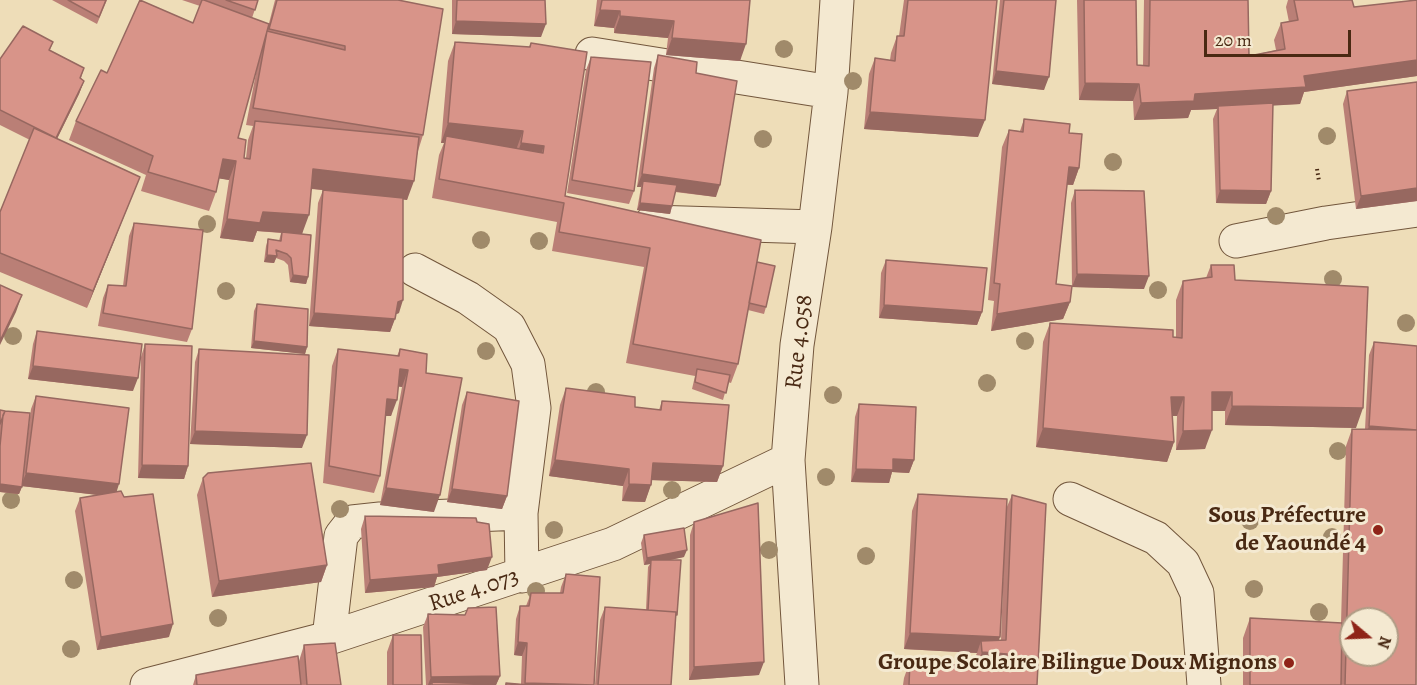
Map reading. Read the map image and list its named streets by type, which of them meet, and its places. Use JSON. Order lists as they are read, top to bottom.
{
  "streets": {
    "street": ["Rue 4.058", "Rue 4.073"]
  },
  "crossings": [
    ["Rue 4.058", "Rue 4.073"]
  ],
  "places": ["Sous Préfecture de Yaoundé 4", "Groupe Scolaire Bilingue Doux Mignons"],
  "scale_bar": "20 m",
  "north": "right"
}
